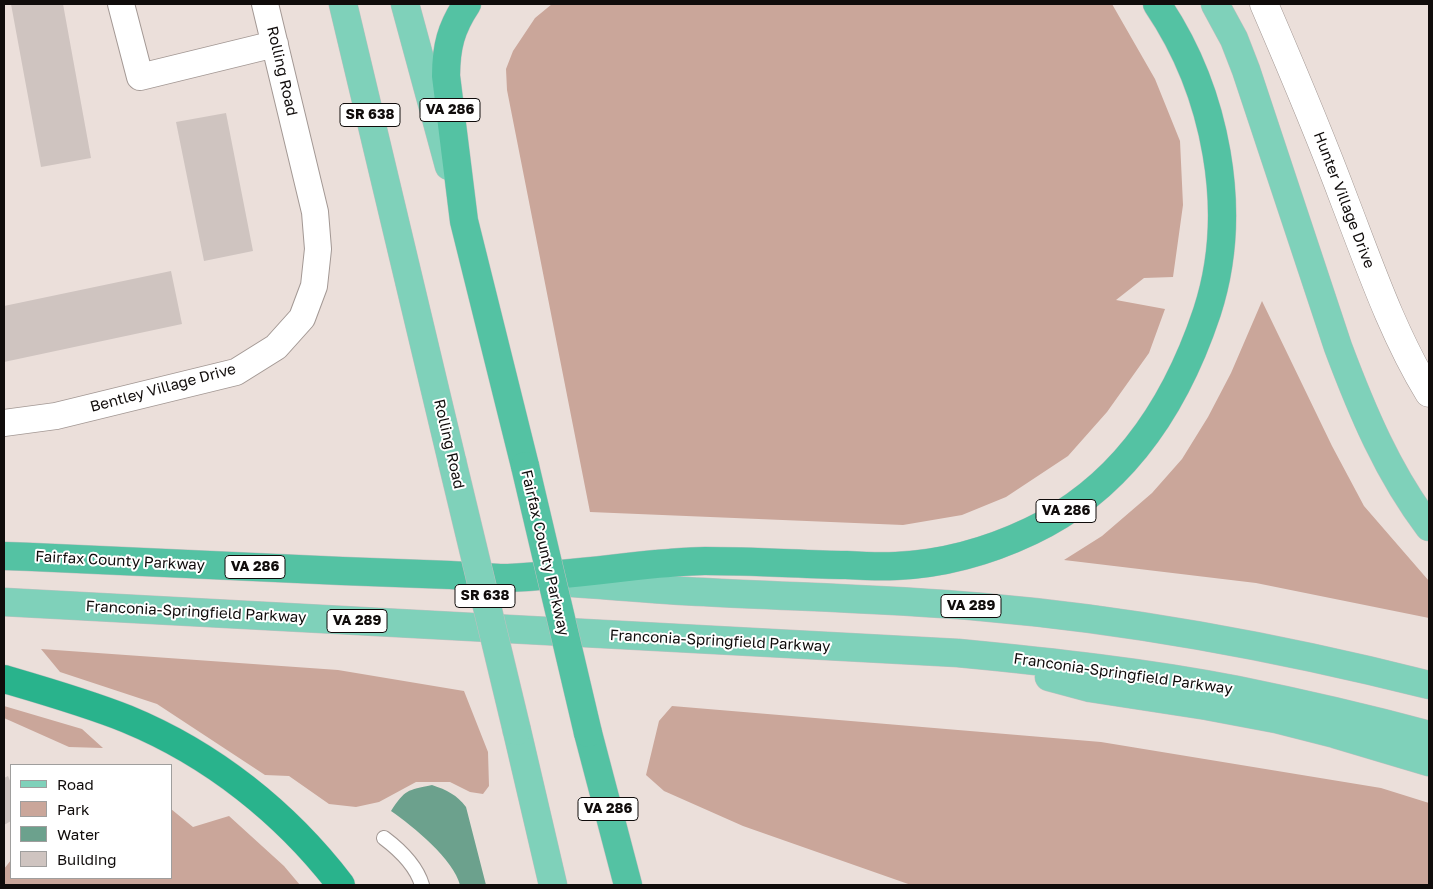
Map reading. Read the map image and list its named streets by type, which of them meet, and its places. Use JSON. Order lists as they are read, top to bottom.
{
  "streets": {
    "highway": ["VA 286", "Fairfax County Parkway"],
    "main road": [
      "Rolling Road",
      "SR 638",
      "VA 289",
      "Franconia-Springfield Parkway"
    ],
    "street": ["Hunter Village Drive", "Bentley Village Drive"]
  },
  "crossings": [
    ["Rolling Road", "Bentley Village Drive"],
    ["VA 286", "Fairfax County Parkway"],
    ["VA 286", "VA 289"],
    ["Fairfax County Parkway", "VA 289"]
  ],
  "legend": [
    "Road",
    "Park",
    "Water",
    "Building"
  ]
}
